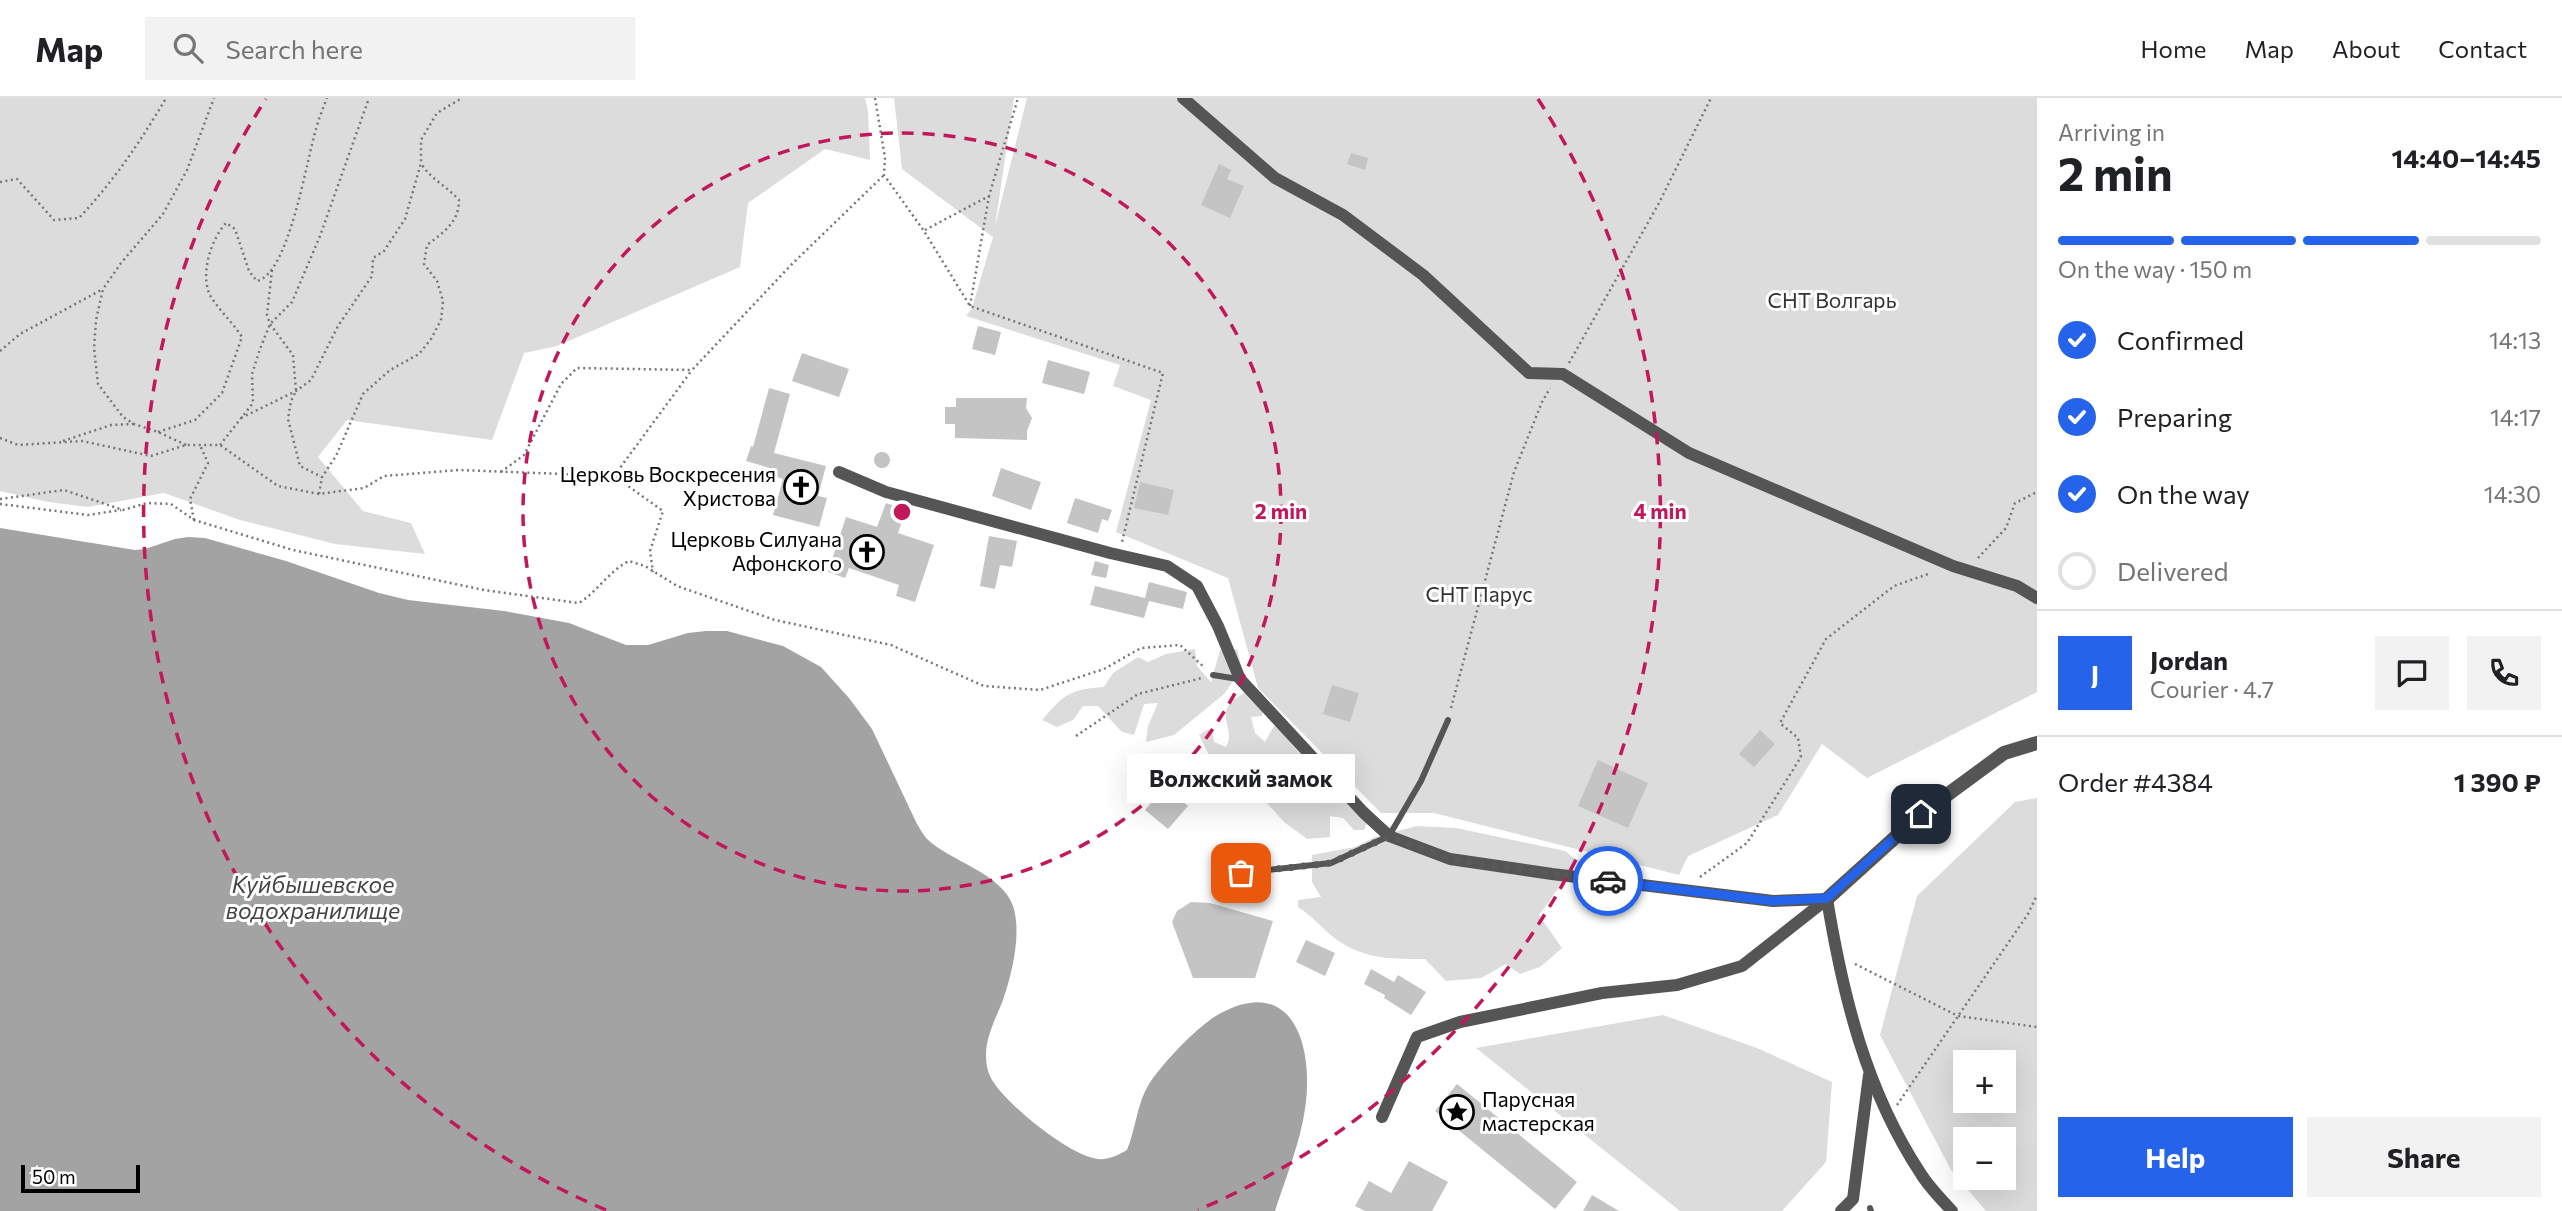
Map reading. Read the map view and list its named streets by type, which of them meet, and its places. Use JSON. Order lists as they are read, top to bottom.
{
  "water": ["Куйбышевское водохранилище"],
  "parks": ["СНТ Волгарь", "СНТ Парус"],
  "places": {
    "church": ["Церковь Воскресения Христова", "Церковь Силуана Афонского"],
    "other": ["Волжский замок"],
    "place": ["Парусная мастерская"]
  },
  "scale_bar": "50 m",
  "page": {
    "header": "Map",
    "search": "Search here",
    "nav": [
      "Home",
      "Map",
      "About",
      "Contact"
    ],
    "heading": ["2 min", "Arriving in", "14:40–14:45"],
    "panel": [
      "Jordan",
      "Courier · 4.7",
      "Order #4384",
      "1 390 ₽"
    ],
    "bar": "On the way · 150 m",
    "list": [
      ["Confirmed", "14:13"],
      ["Preparing", "14:17"],
      ["On the way", "14:30"],
      "Delivered"
    ],
    "round": "J",
    "bubble": "Волжский замок",
    "map_buttons": ["+", "−"],
    "buttons": ["Help", "Share"],
    "scale": "50 m"
  },
  "rings": ["2 min", "4 min"]
}
